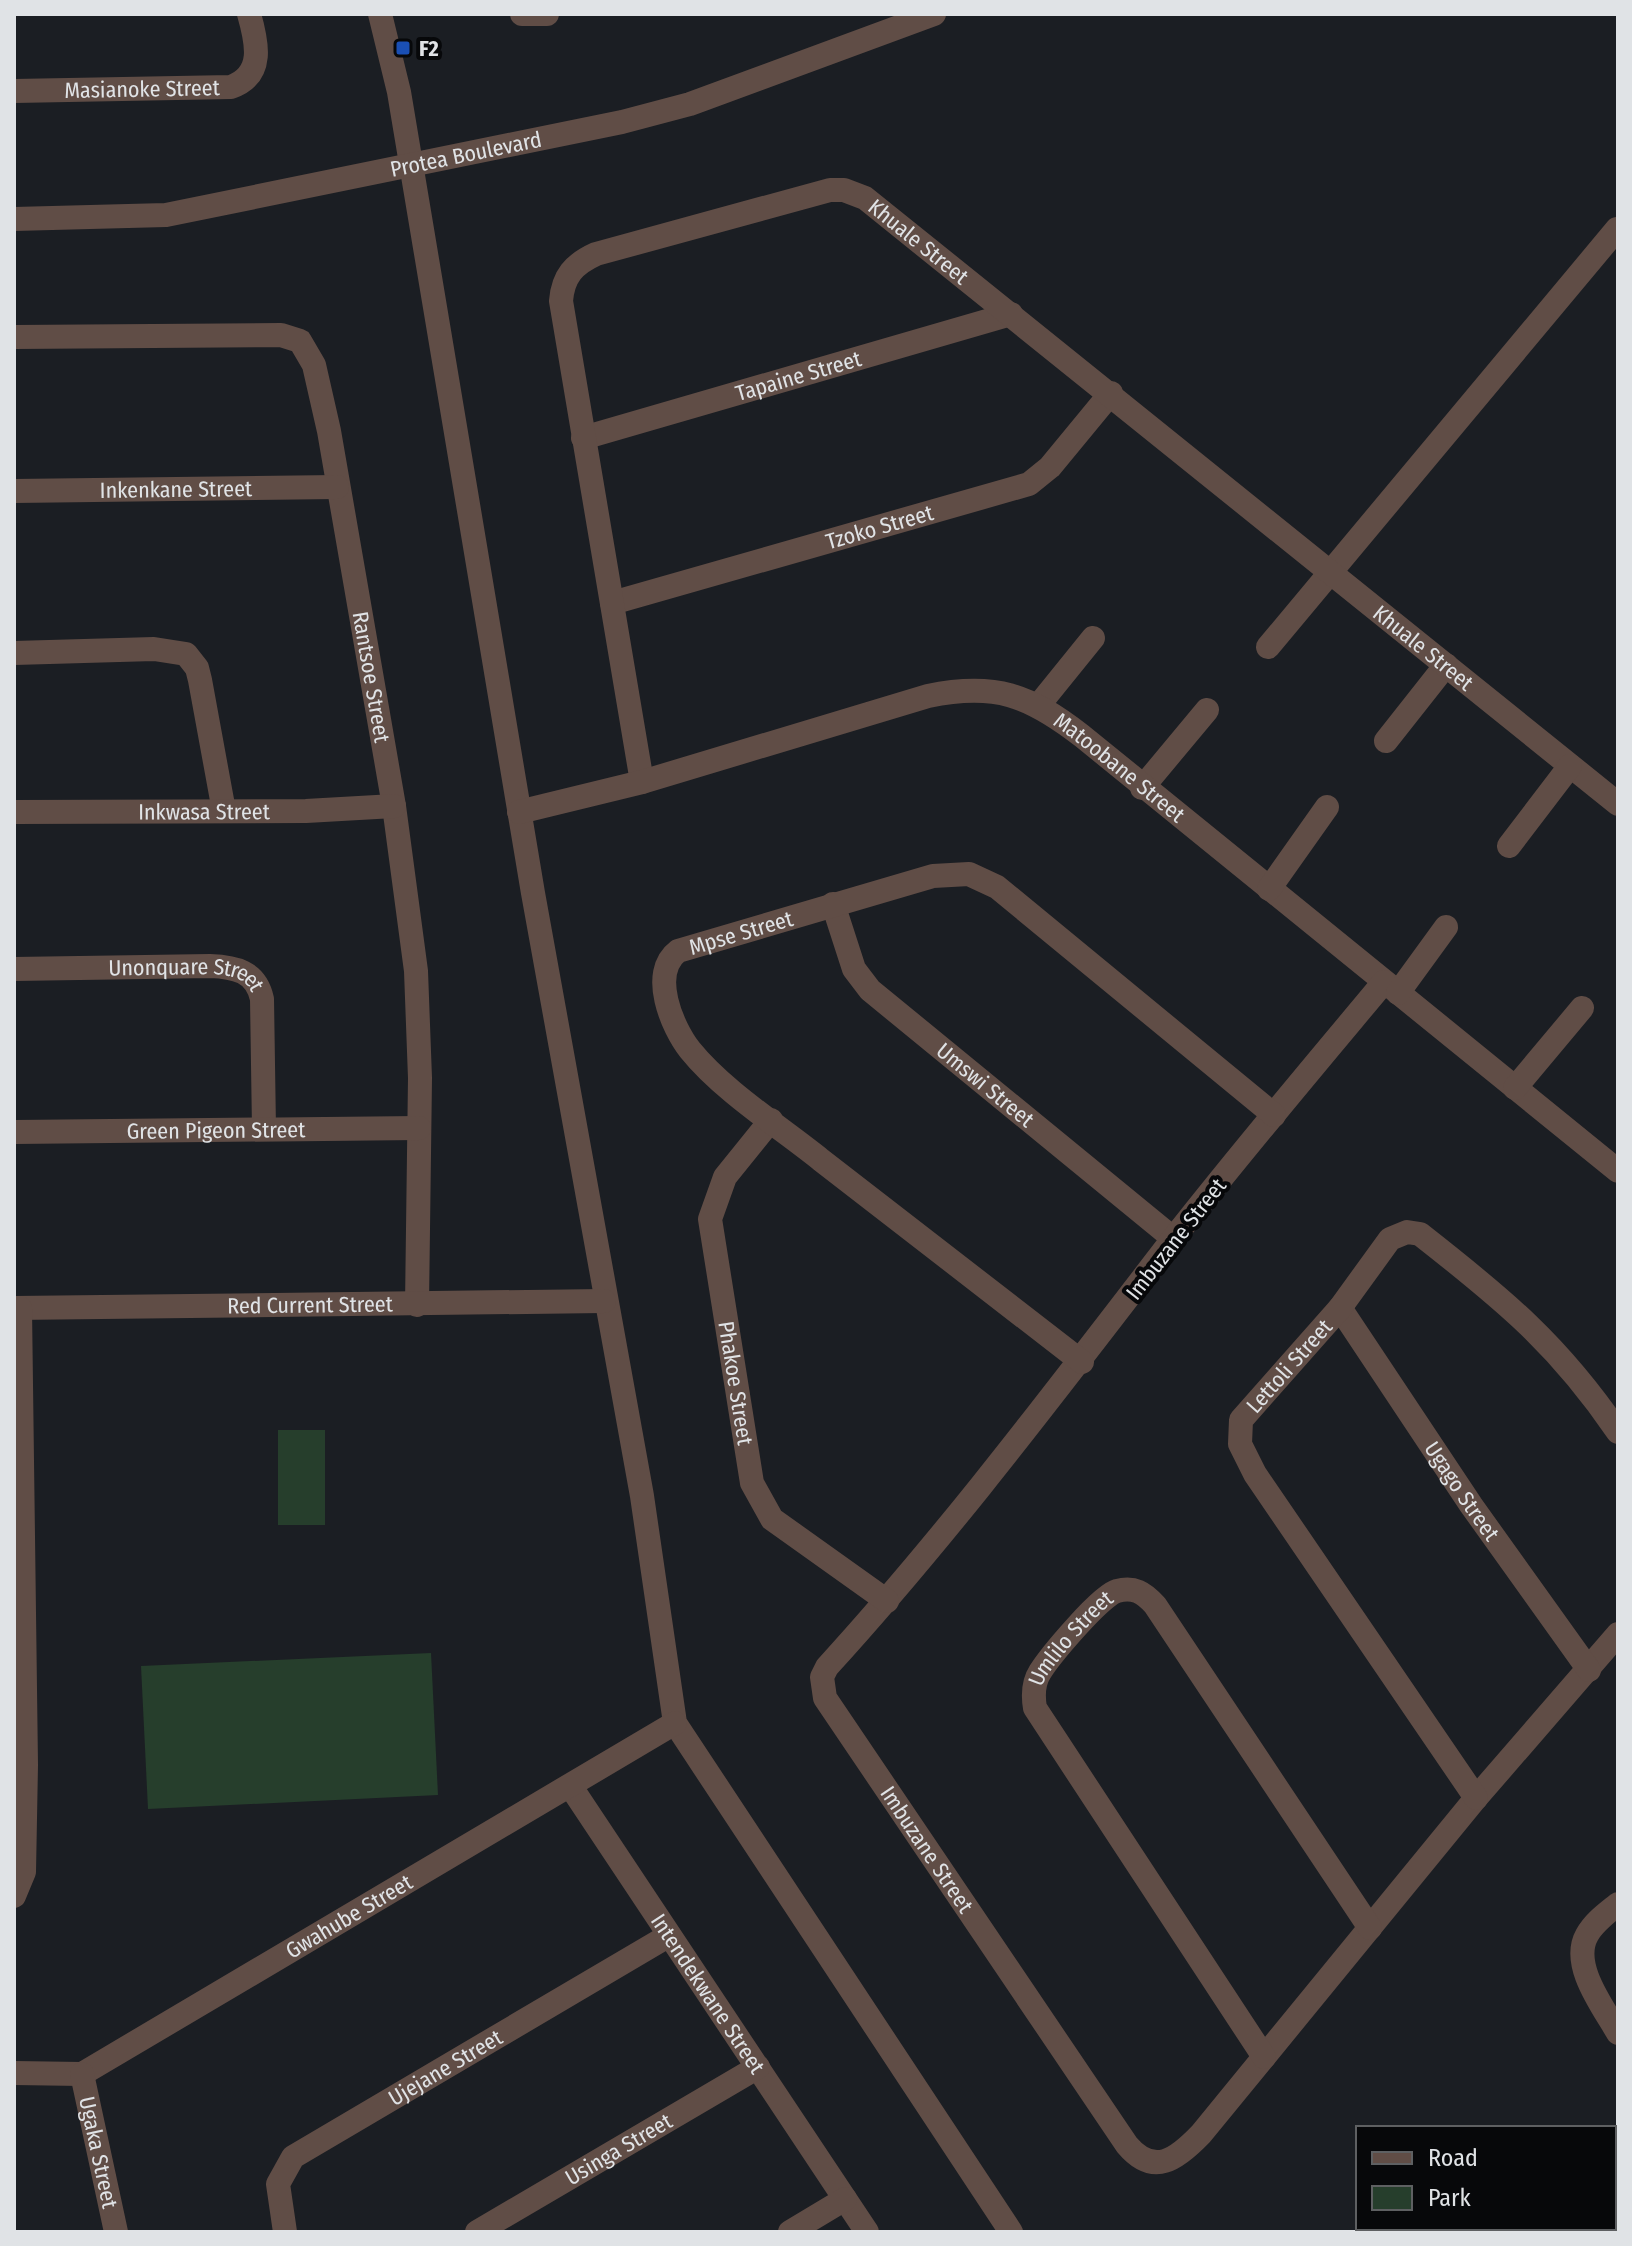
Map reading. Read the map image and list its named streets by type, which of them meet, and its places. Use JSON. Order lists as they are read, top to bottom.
{
  "streets": {
    "street": [
      "Masianoke Street",
      "Protea Boulevard",
      "Khuale Street",
      "Tapaine Street",
      "Inkenkane Street",
      "Tzoko Street",
      "Rantsoe Street",
      "Matoobane Street",
      "Inkwasa Street",
      "Mpse Street",
      "Unonquare Street",
      "Umswi Street",
      "Green Pigeon Street",
      "Imbuzane Street",
      "Red Current Street",
      "Lettoli Street",
      "Phakoe Street",
      "Ugago Street",
      "Umlilo Street",
      "Gwahube Street",
      "Intendekwane Street",
      "Ujejane Street",
      "Usinga Street",
      "Ugaka Street"
    ]
  },
  "crossings": [
    ["Khuale Street", "Tapaine Street"],
    ["Khuale Street", "Tzoko Street"],
    ["Khuale Street", "Matoobane Street"],
    ["Inkenkane Street", "Rantsoe Street"],
    ["Rantsoe Street", "Inkwasa Street"],
    ["Rantsoe Street", "Green Pigeon Street"],
    ["Rantsoe Street", "Red Current Street"],
    ["Matoobane Street", "Imbuzane Street"],
    ["Mpse Street", "Umswi Street"],
    ["Mpse Street", "Imbuzane Street"],
    ["Mpse Street", "Phakoe Street"],
    ["Unonquare Street", "Green Pigeon Street"],
    ["Umswi Street", "Imbuzane Street"],
    ["Imbuzane Street", "Lettoli Street"],
    ["Imbuzane Street", "Phakoe Street"],
    ["Imbuzane Street", "Ugago Street"],
    ["Imbuzane Street", "Umlilo Street"],
    ["Lettoli Street", "Ugago Street"],
    ["Gwahube Street", "Intendekwane Street"],
    ["Gwahube Street", "Ugaka Street"],
    ["Intendekwane Street", "Ujejane Street"],
    ["Intendekwane Street", "Usinga Street"]
  ],
  "places": {
    "transit": ["F2"]
  },
  "legend": ["Road", "Park"]
}
